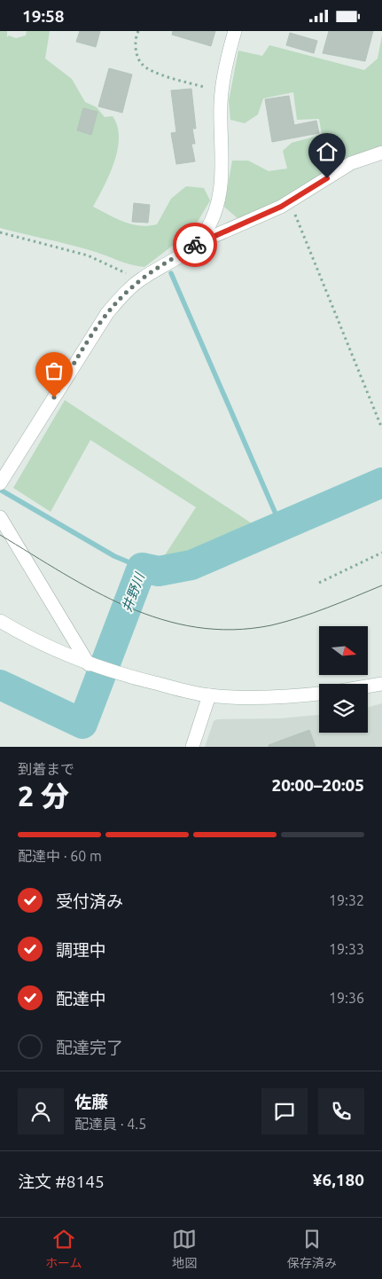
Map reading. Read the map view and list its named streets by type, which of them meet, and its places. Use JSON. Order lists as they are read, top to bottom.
{
  "water": ["井野川"],
  "north": "right",
  "page": {
    "status": "19:58",
    "heading": ["2 分", "到着まで", "20:00–20:05"],
    "panel": [
      "佐藤",
      "配達員 · 4.5",
      "注文 #8145",
      "¥6,180"
    ],
    "bar": "配達中 · 60 m",
    "list": [
      ["受付済み", "19:32"],
      ["調理中", "19:33"],
      ["配達中", "19:36"],
      "配達完了"
    ],
    "tabs": ["ホーム", "地図", "保存済み"]
  }
}
